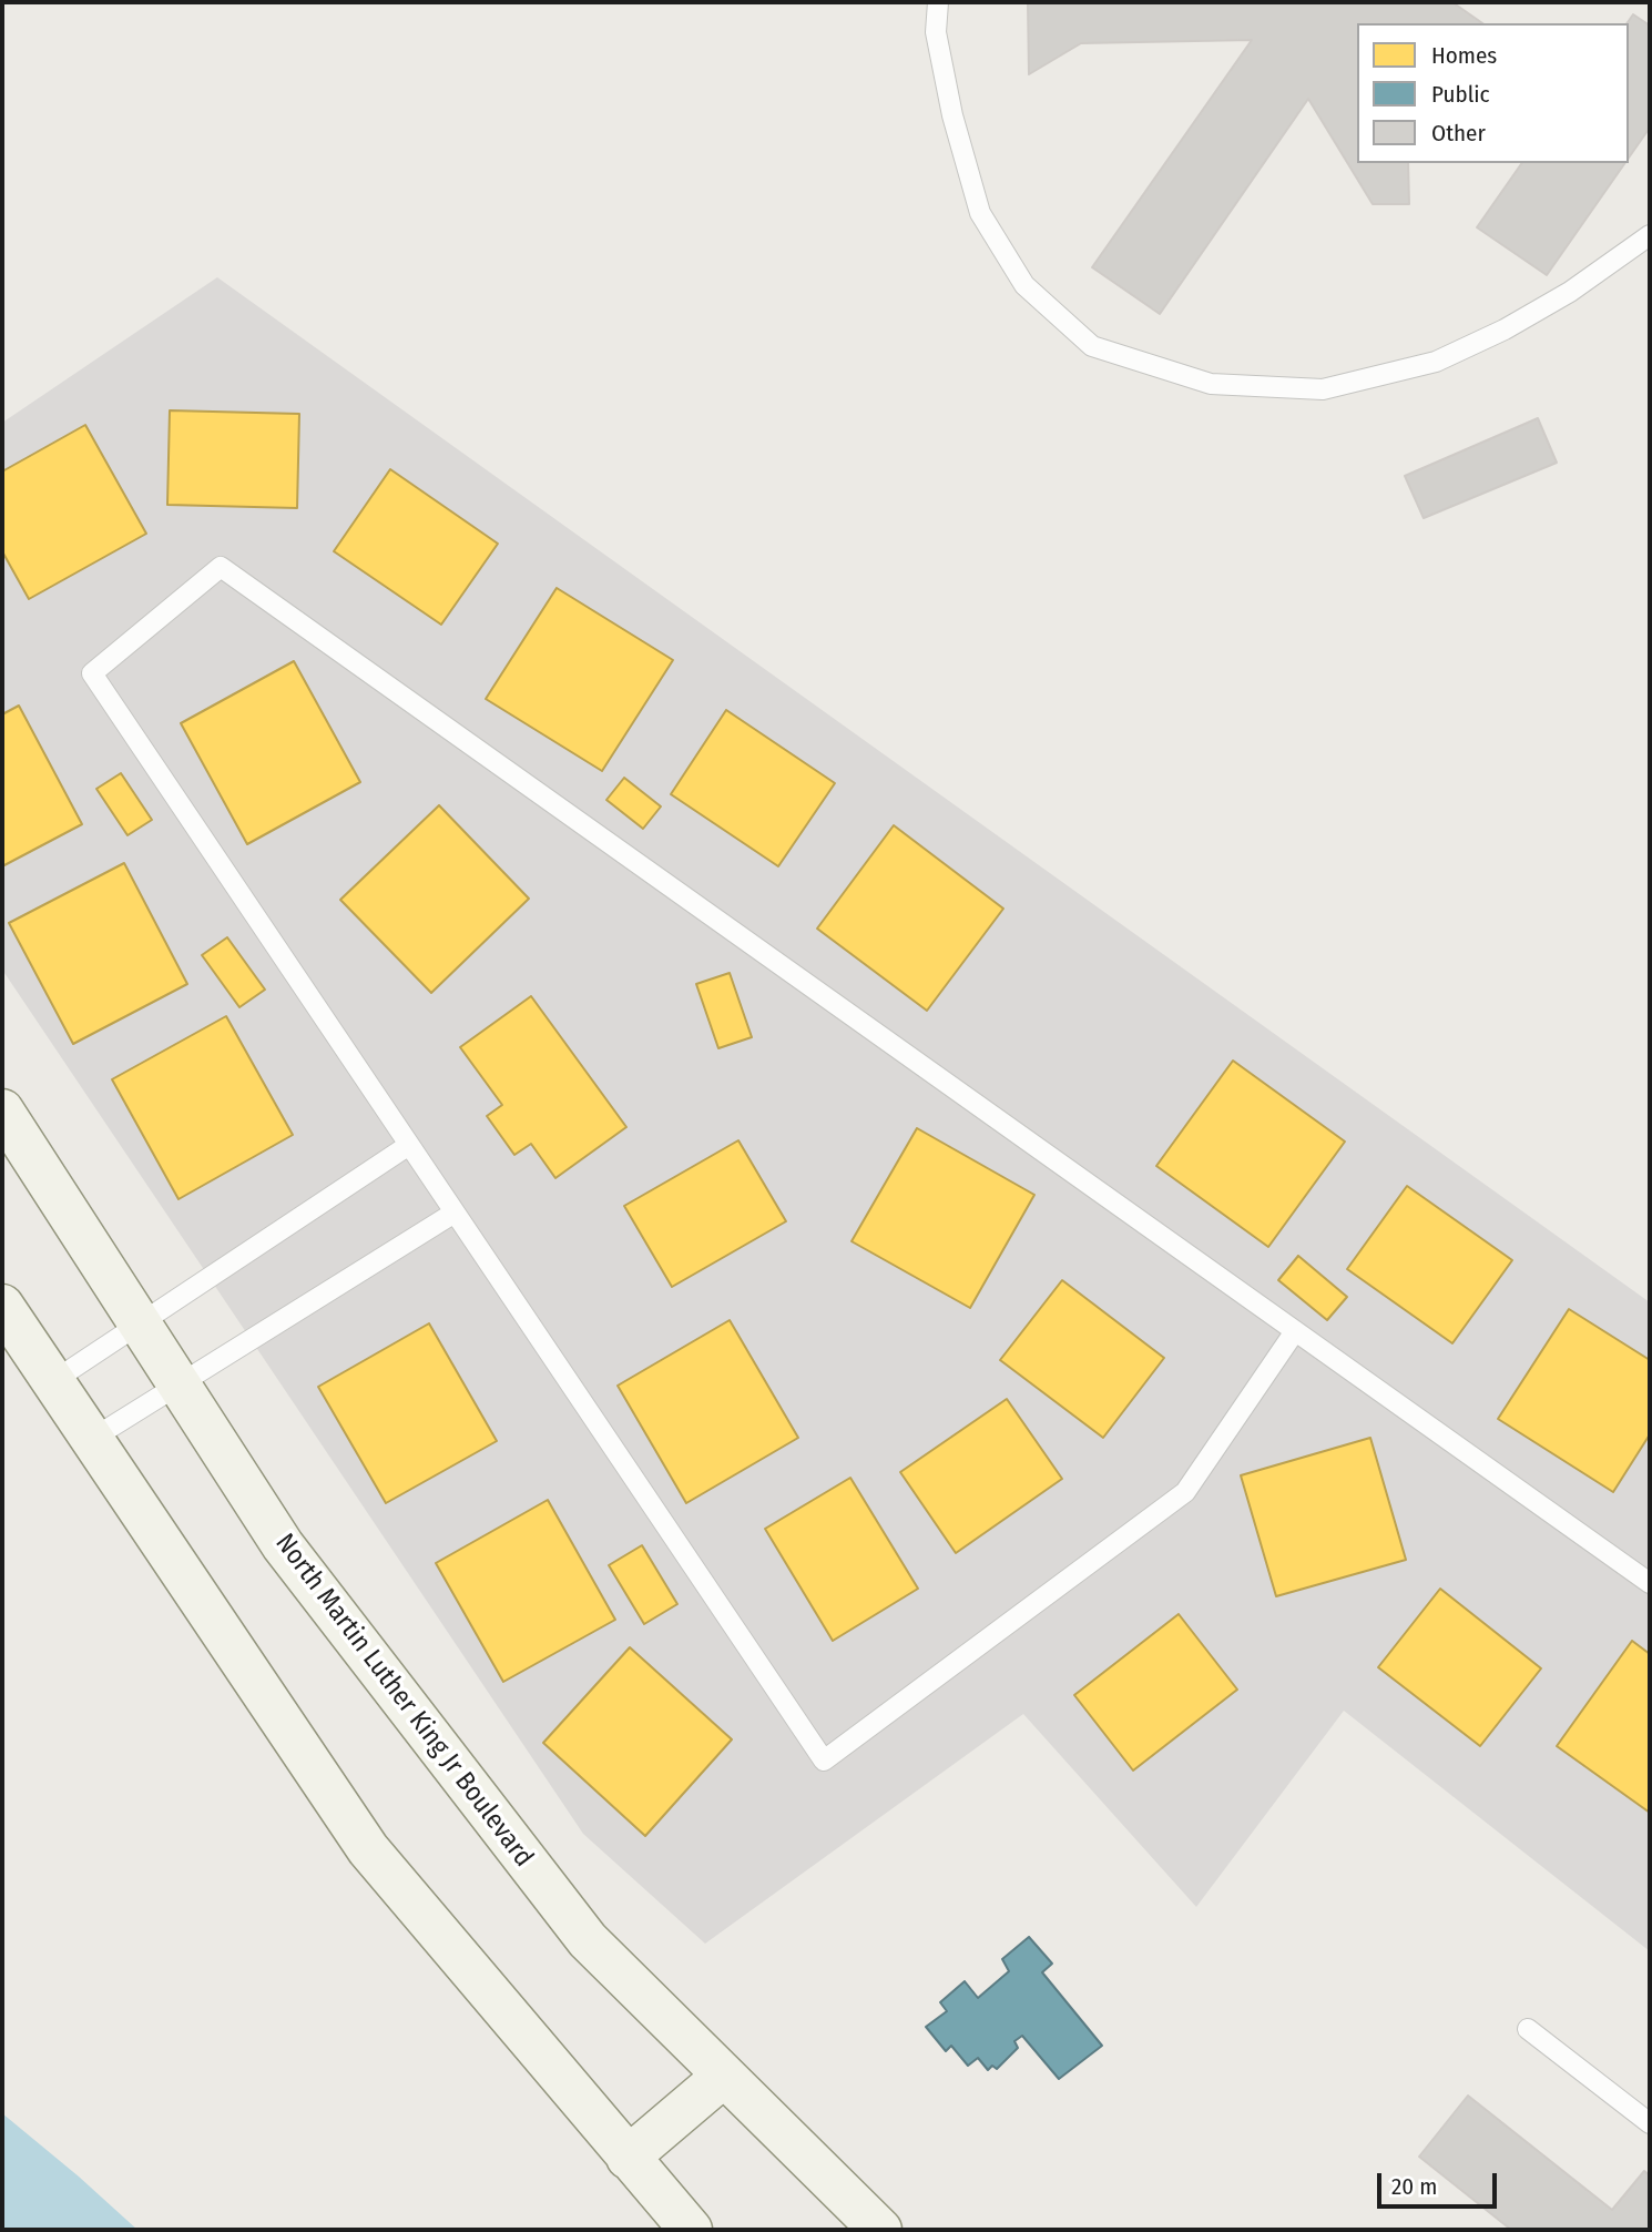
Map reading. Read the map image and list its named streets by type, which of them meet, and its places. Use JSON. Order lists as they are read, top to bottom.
{
  "streets": {
    "main road": ["North Martin Luther King Jr Boulevard"]
  },
  "legend": ["Homes", "Public", "Other"],
  "scale_bar": "20 m"
}
